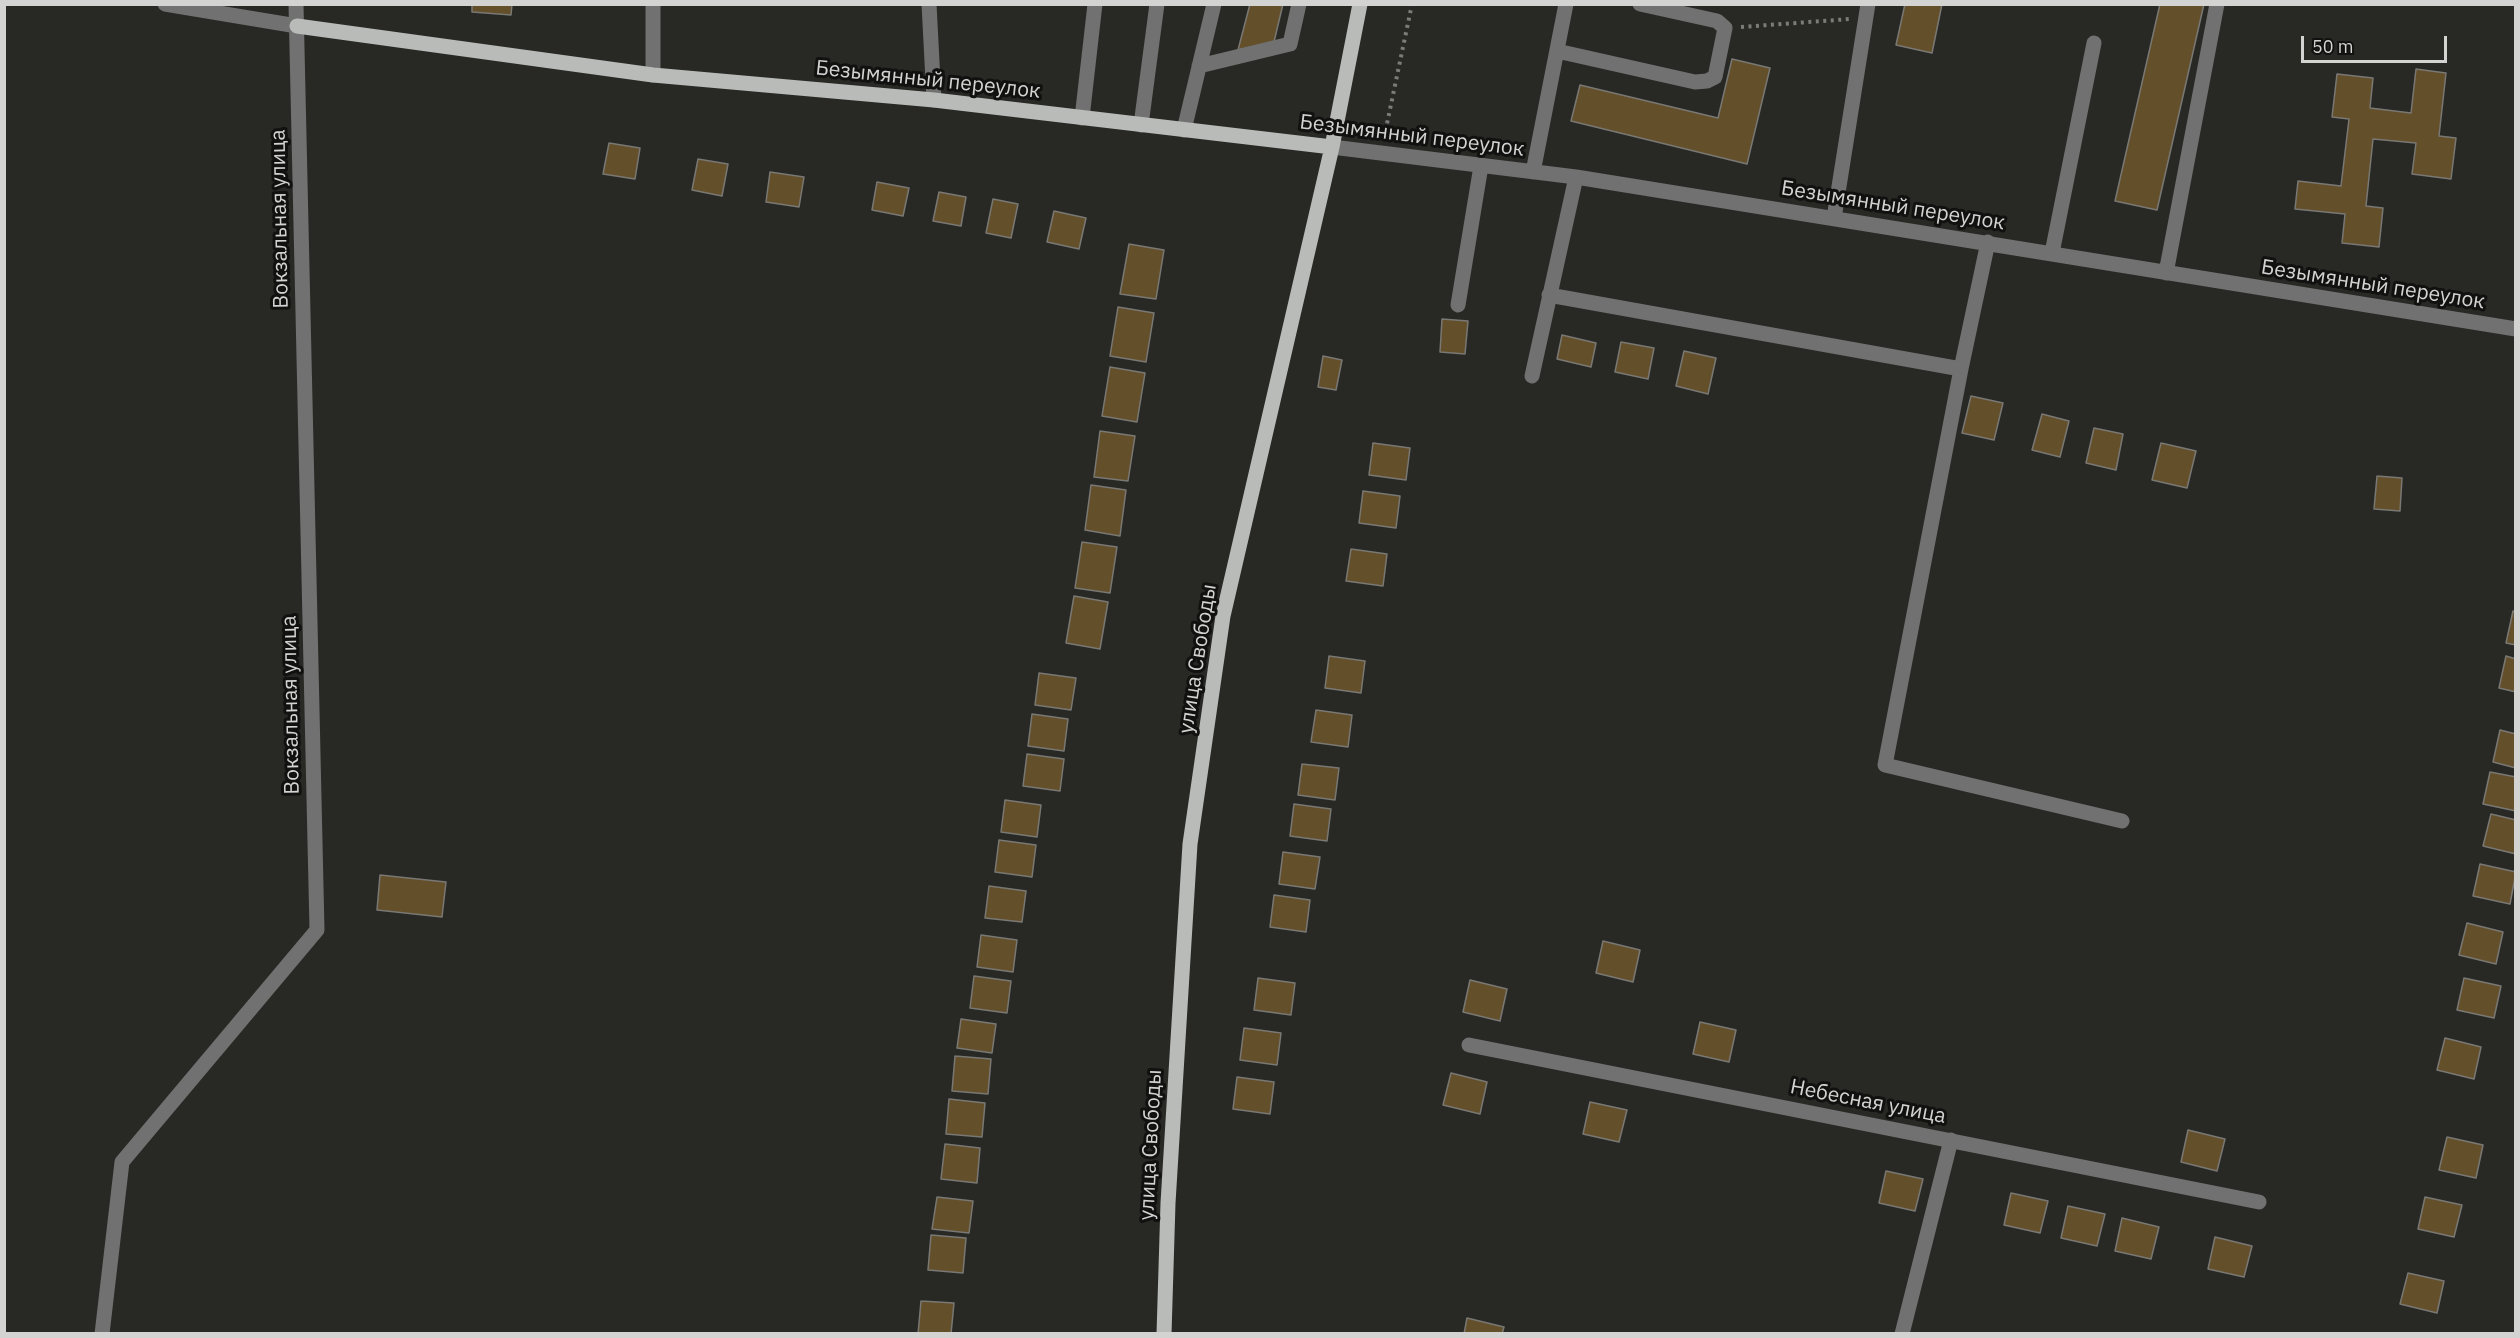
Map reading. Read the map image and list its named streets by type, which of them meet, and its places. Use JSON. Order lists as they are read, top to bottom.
{
  "streets": {
    "main road": ["Безымянный переулок", "улица Свободы"],
    "street": ["Вокзальная улица", "Небесная улица"]
  },
  "crossings": [
    ["Безымянный переулок", "Вокзальная улица"],
    ["Безымянный переулок", "улица Свободы"]
  ],
  "scale_bar": "50 m"
}
